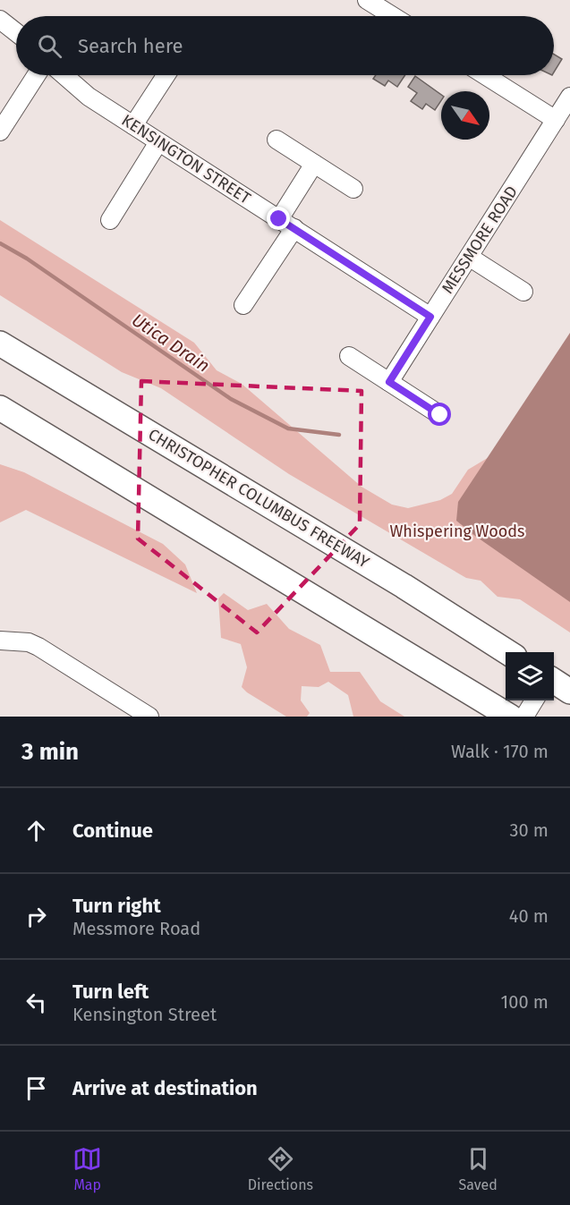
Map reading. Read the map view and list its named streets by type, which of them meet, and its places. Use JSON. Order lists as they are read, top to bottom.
{
  "streets": {
    "highway": ["CHRISTOPHER COLUMBUS FREEWAY"],
    "street": ["KENSINGTON STREET", "MESSMORE ROAD"]
  },
  "crossings": [
    ["KENSINGTON STREET", "MESSMORE ROAD"]
  ],
  "water": ["Utica Drain"],
  "parks": ["Whispering Woods"],
  "north": "bottom right",
  "page": {
    "search": "Search here",
    "heading": ["3 min", "Walk · 170 m"],
    "list": [
      ["Continue", "30 m"],
      ["Turn right", "Messmore Road", "40 m"],
      ["Turn left", "Kensington Street", "100 m"],
      "Arrive at destination"
    ],
    "nav": ["Map", "Directions", "Saved"]
  }
}
